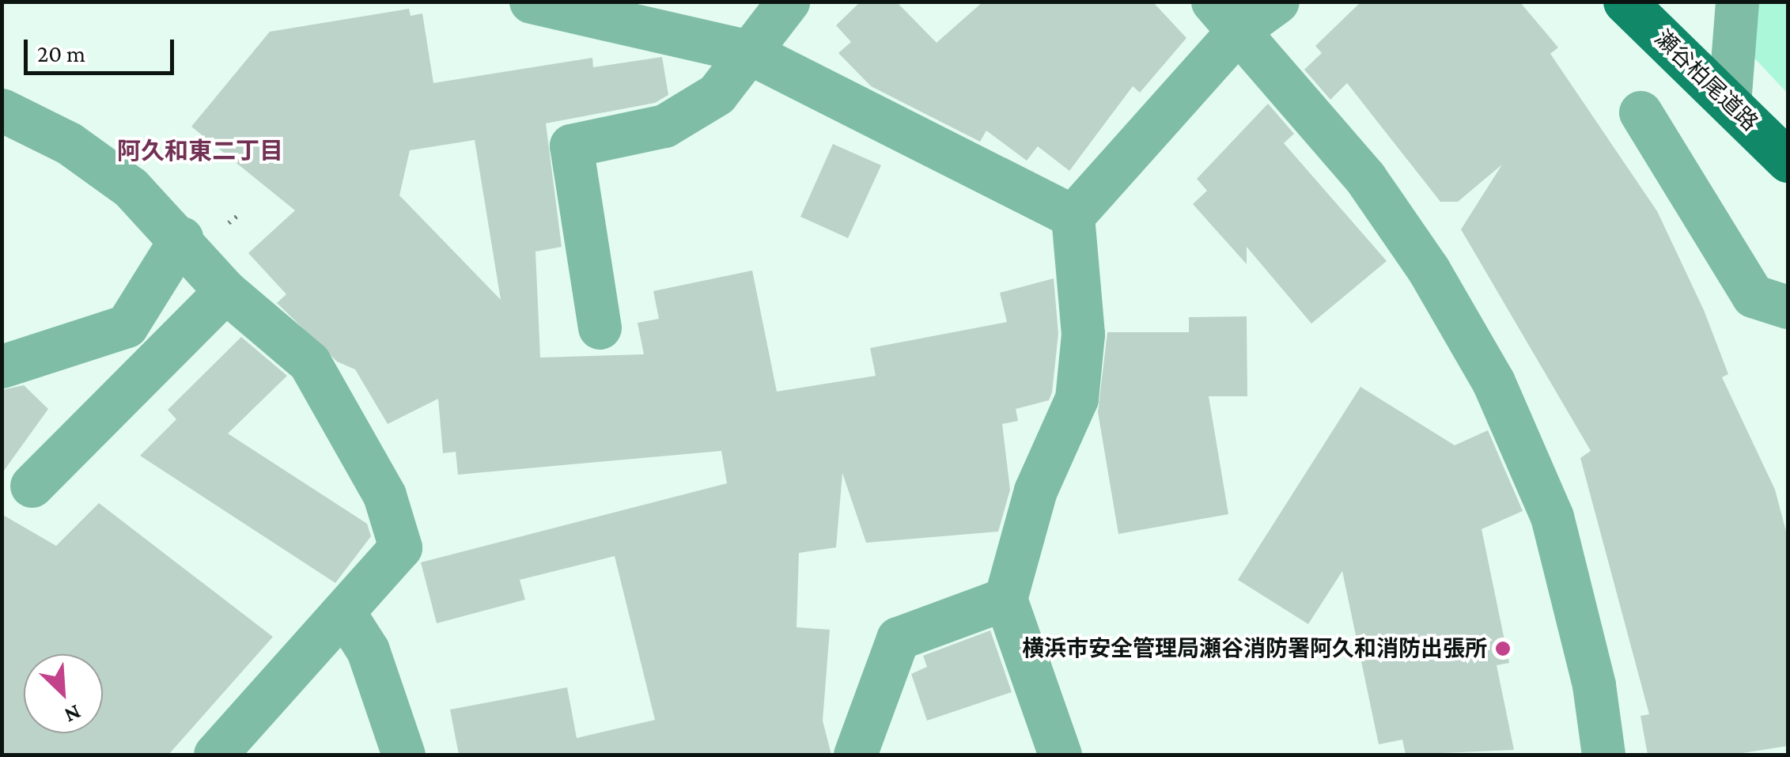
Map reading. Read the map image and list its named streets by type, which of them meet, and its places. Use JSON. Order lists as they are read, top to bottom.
{
  "streets": {
    "main road": ["瀬谷柏尾道路"]
  },
  "districts": ["阿久和東二丁目"],
  "places": ["横浜市安全管理局瀬谷消防署阿久和消防出張所"],
  "scale_bar": "20 m",
  "north": "bottom right"
}
